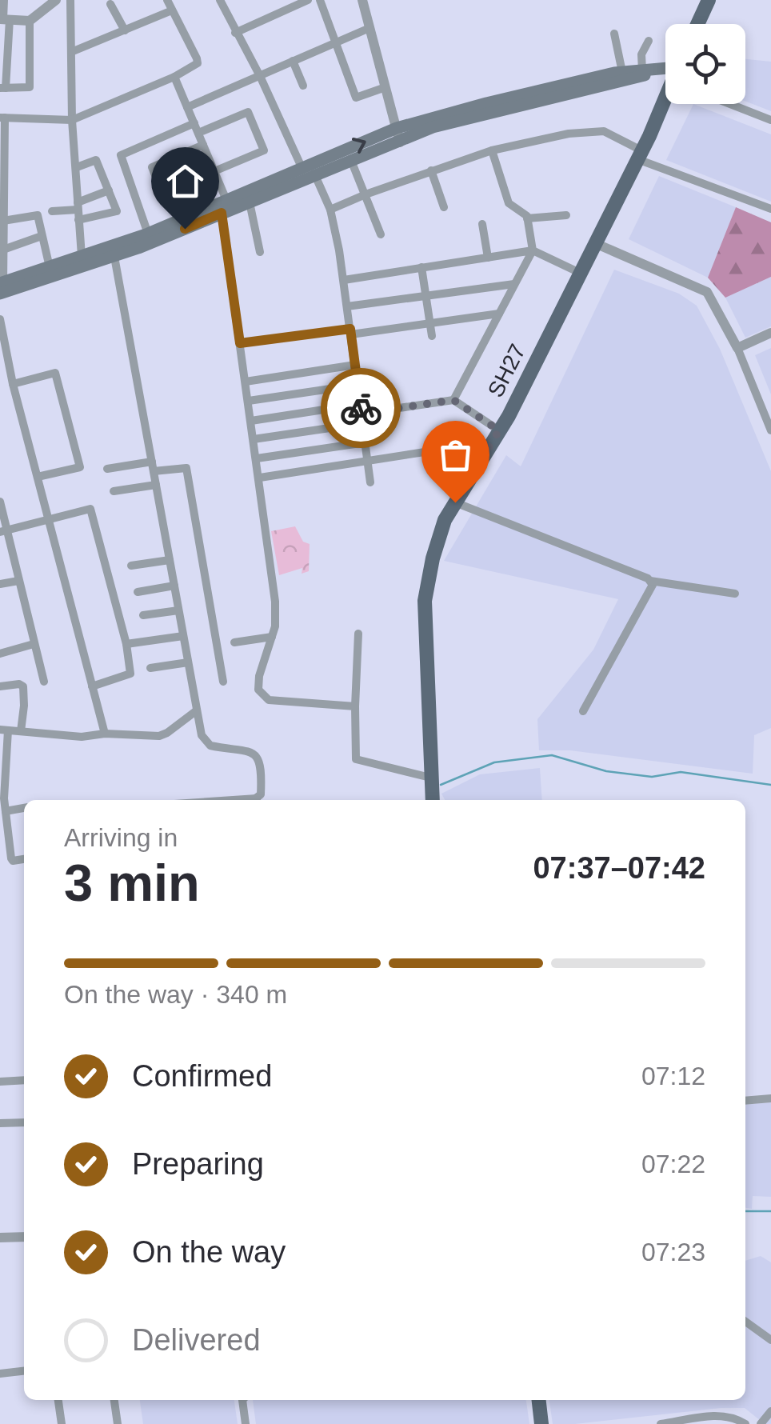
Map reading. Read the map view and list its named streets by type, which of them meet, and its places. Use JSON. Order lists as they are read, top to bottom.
{
  "streets": {
    "main road": ["SH27"]
  },
  "page": {
    "heading": ["3 min", "Arriving in", "07:37–07:42"],
    "bar": "On the way · 340 m",
    "list": [
      ["Confirmed", "07:12"],
      ["Preparing", "07:22"],
      ["On the way", "07:23"],
      "Delivered"
    ]
  }
}
